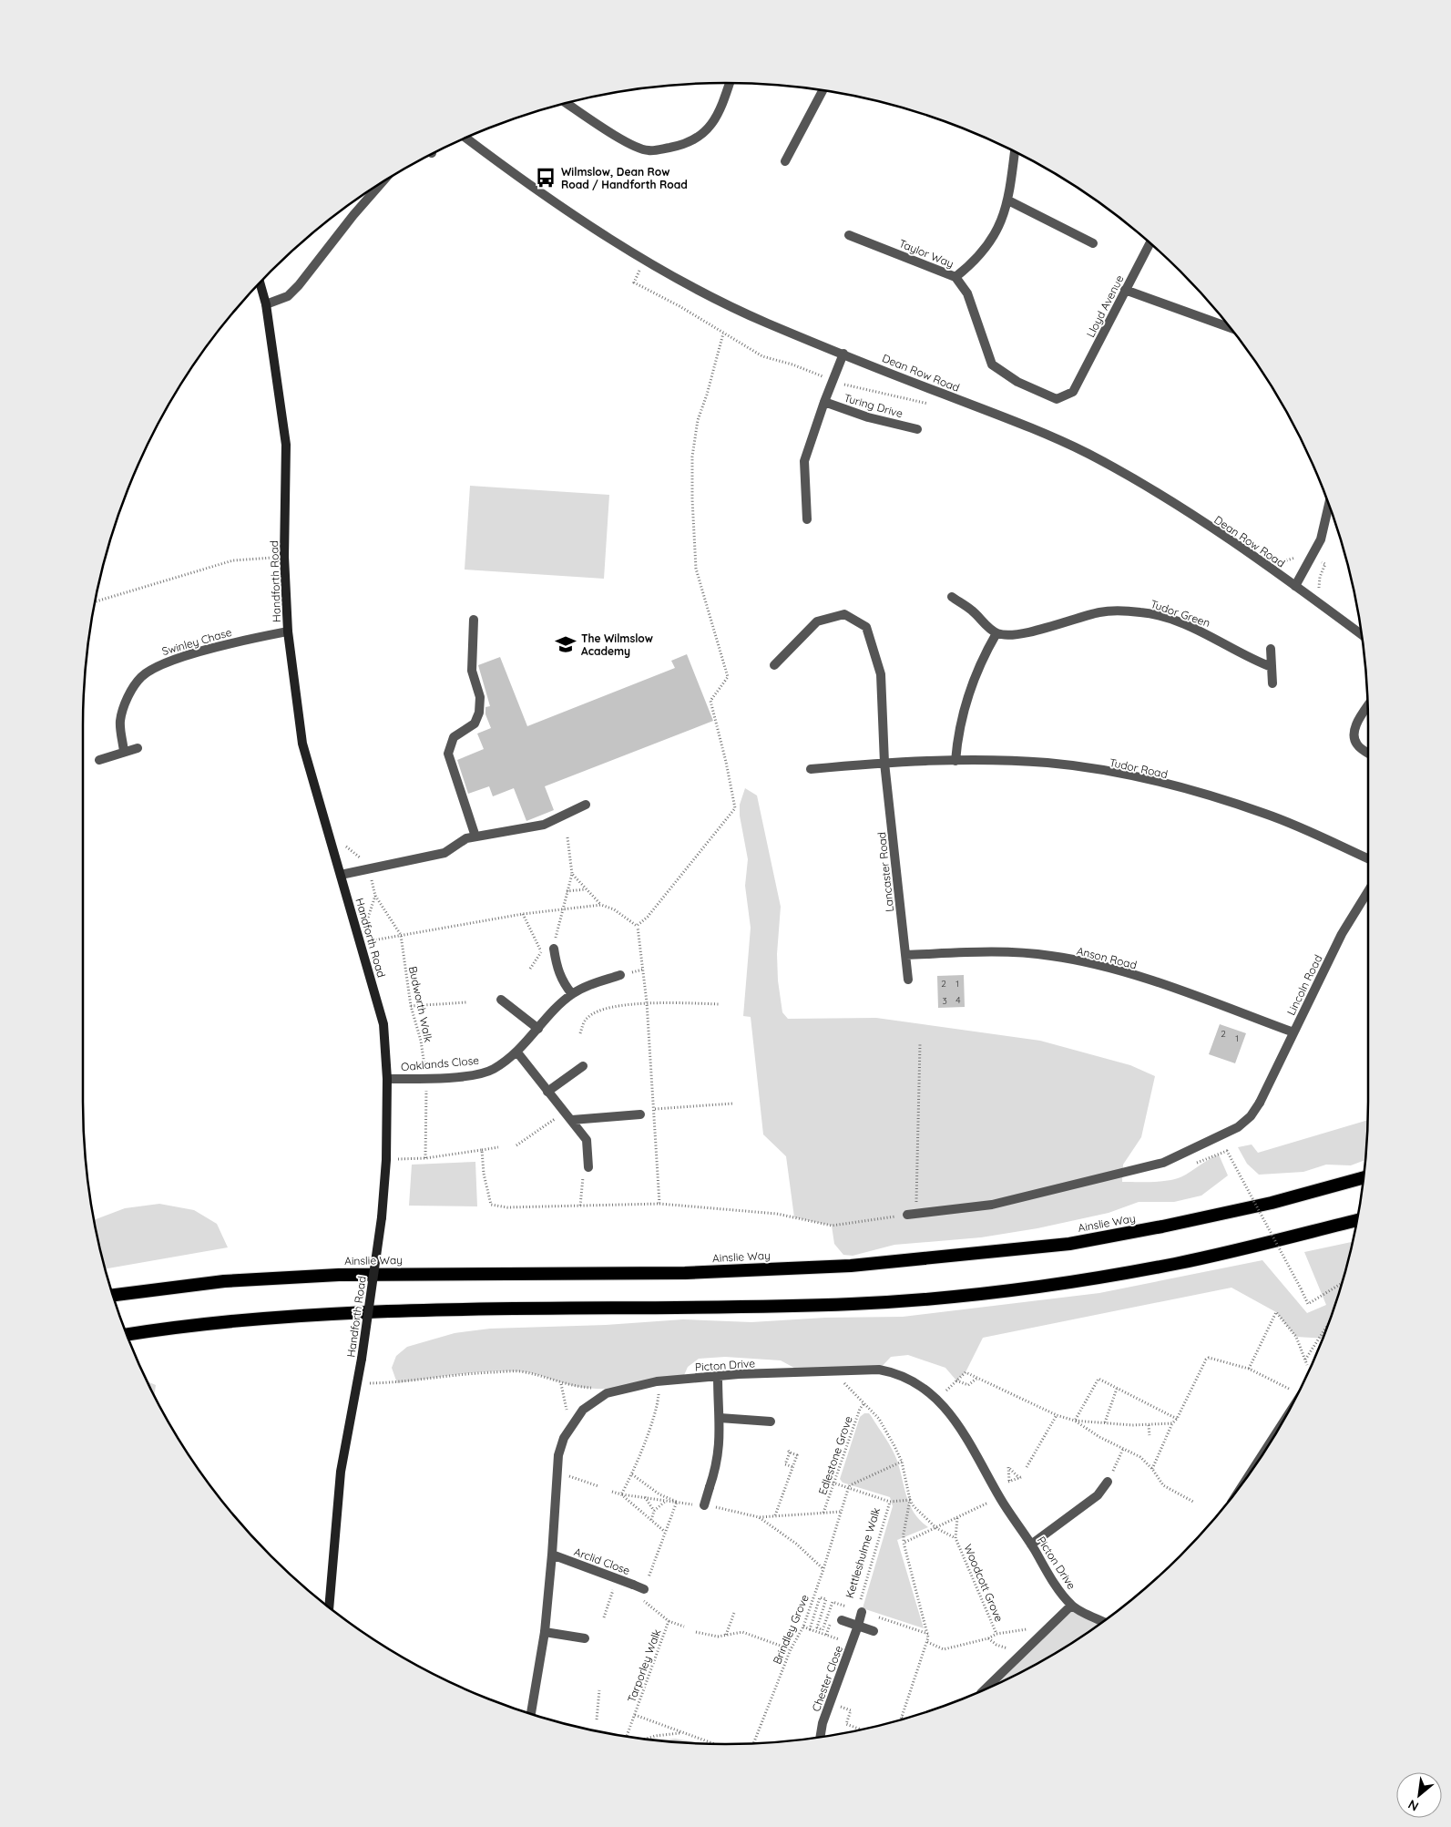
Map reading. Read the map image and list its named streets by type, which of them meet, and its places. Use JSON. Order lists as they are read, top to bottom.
{
  "streets": {
    "highway": ["Ainslie Way"],
    "main road": ["Handforth Road"],
    "street": [
      "Taylor Way",
      "Lloyd Avenue",
      "Dean Row Road",
      "Turing Drive",
      "Tudor Green",
      "Swinley Chase",
      "Tudor Road",
      "Lancaster Road",
      "Anson Road",
      "Lincoln Road",
      "Oaklands Close",
      "Picton Drive",
      "Kettleshulme Walk",
      "Arclid Close",
      "Chester Close"
    ],
    "path": [
      "Budworth Walk",
      "Edlestone Grove",
      "Woodcott Grove",
      "Brindley Grove",
      "Tarporley Walk"
    ]
  },
  "crossings": [
    ["Taylor Way", "Lloyd Avenue"],
    ["Dean Row Road", "Turing Drive"],
    ["Handforth Road", "Swinley Chase"],
    ["Handforth Road", "Oaklands Close"],
    ["Tudor Road", "Lancaster Road"],
    ["Lancaster Road", "Anson Road"],
    ["Anson Road", "Lincoln Road"],
    ["Budworth Walk", "Oaklands Close"],
    ["Picton Drive", "Arclid Close"],
    ["Edlestone Grove", "Woodcott Grove"],
    ["Kettleshulme Walk", "Chester Close"],
    ["Arclid Close", "Tarporley Walk"]
  ],
  "places": {
    "bus stop": ["Wilmslow, Dean Row Road / Handforth Road"],
    "school or university": ["The Wilmslow Academy"]
  },
  "house_numbers": [
    "2",
    "1",
    "4",
    "3",
    "2",
    "1"
  ],
  "north": "bottom left"
}
